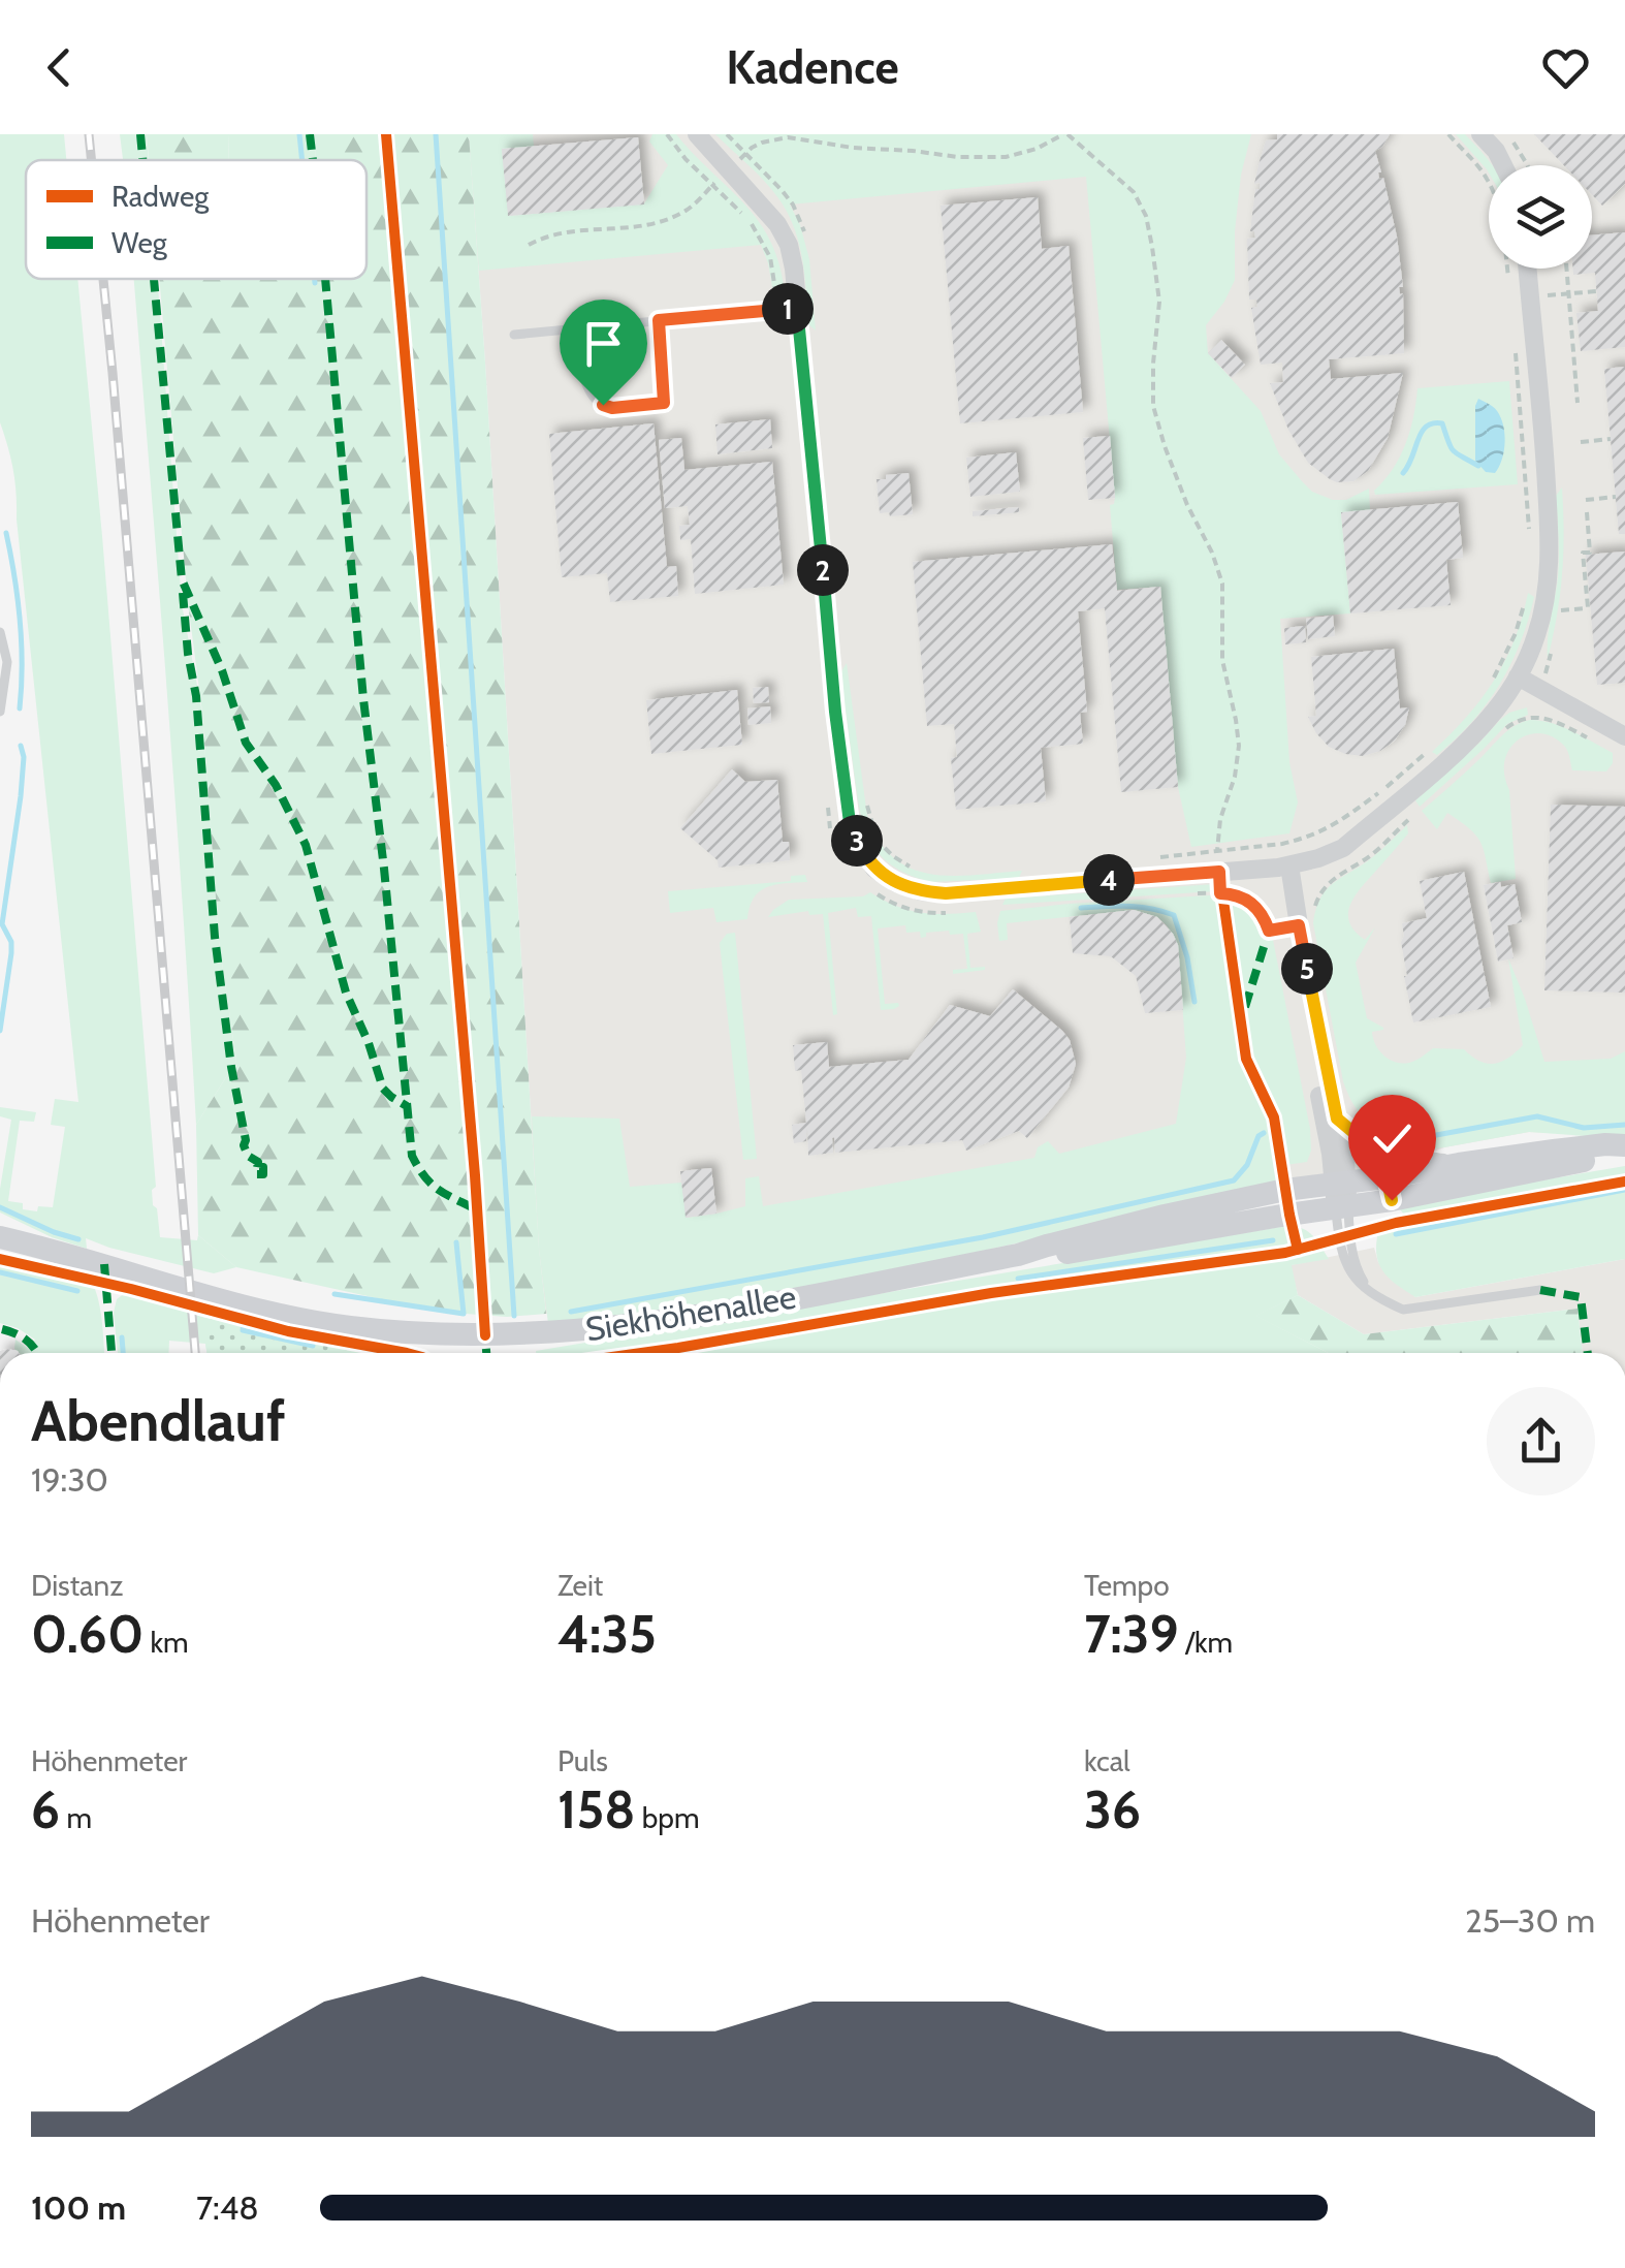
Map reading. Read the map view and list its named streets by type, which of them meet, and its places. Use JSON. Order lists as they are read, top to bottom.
{
  "streets": {
    "main road": ["Siekhöhenallee"]
  },
  "legend": ["Radweg", "Weg"],
  "page": {
    "header": "Kadence",
    "pins": [
      "1",
      "2",
      "3",
      "4",
      "5"
    ],
    "heading": ["Abendlauf", "19:30"],
    "stats": [
      ["Distanz", "0.60 km"],
      ["Zeit", "4:35"],
      ["Tempo", "7:39 /km"],
      ["Höhenmeter", "6 m"],
      ["Puls", "158 bpm"],
      ["kcal", "36"]
    ],
    "chart": ["Höhenmeter", "25–30 m"],
    "list": [
      {
        "name": "100 m",
        "note": "7:48"
      }
    ]
  }
}
